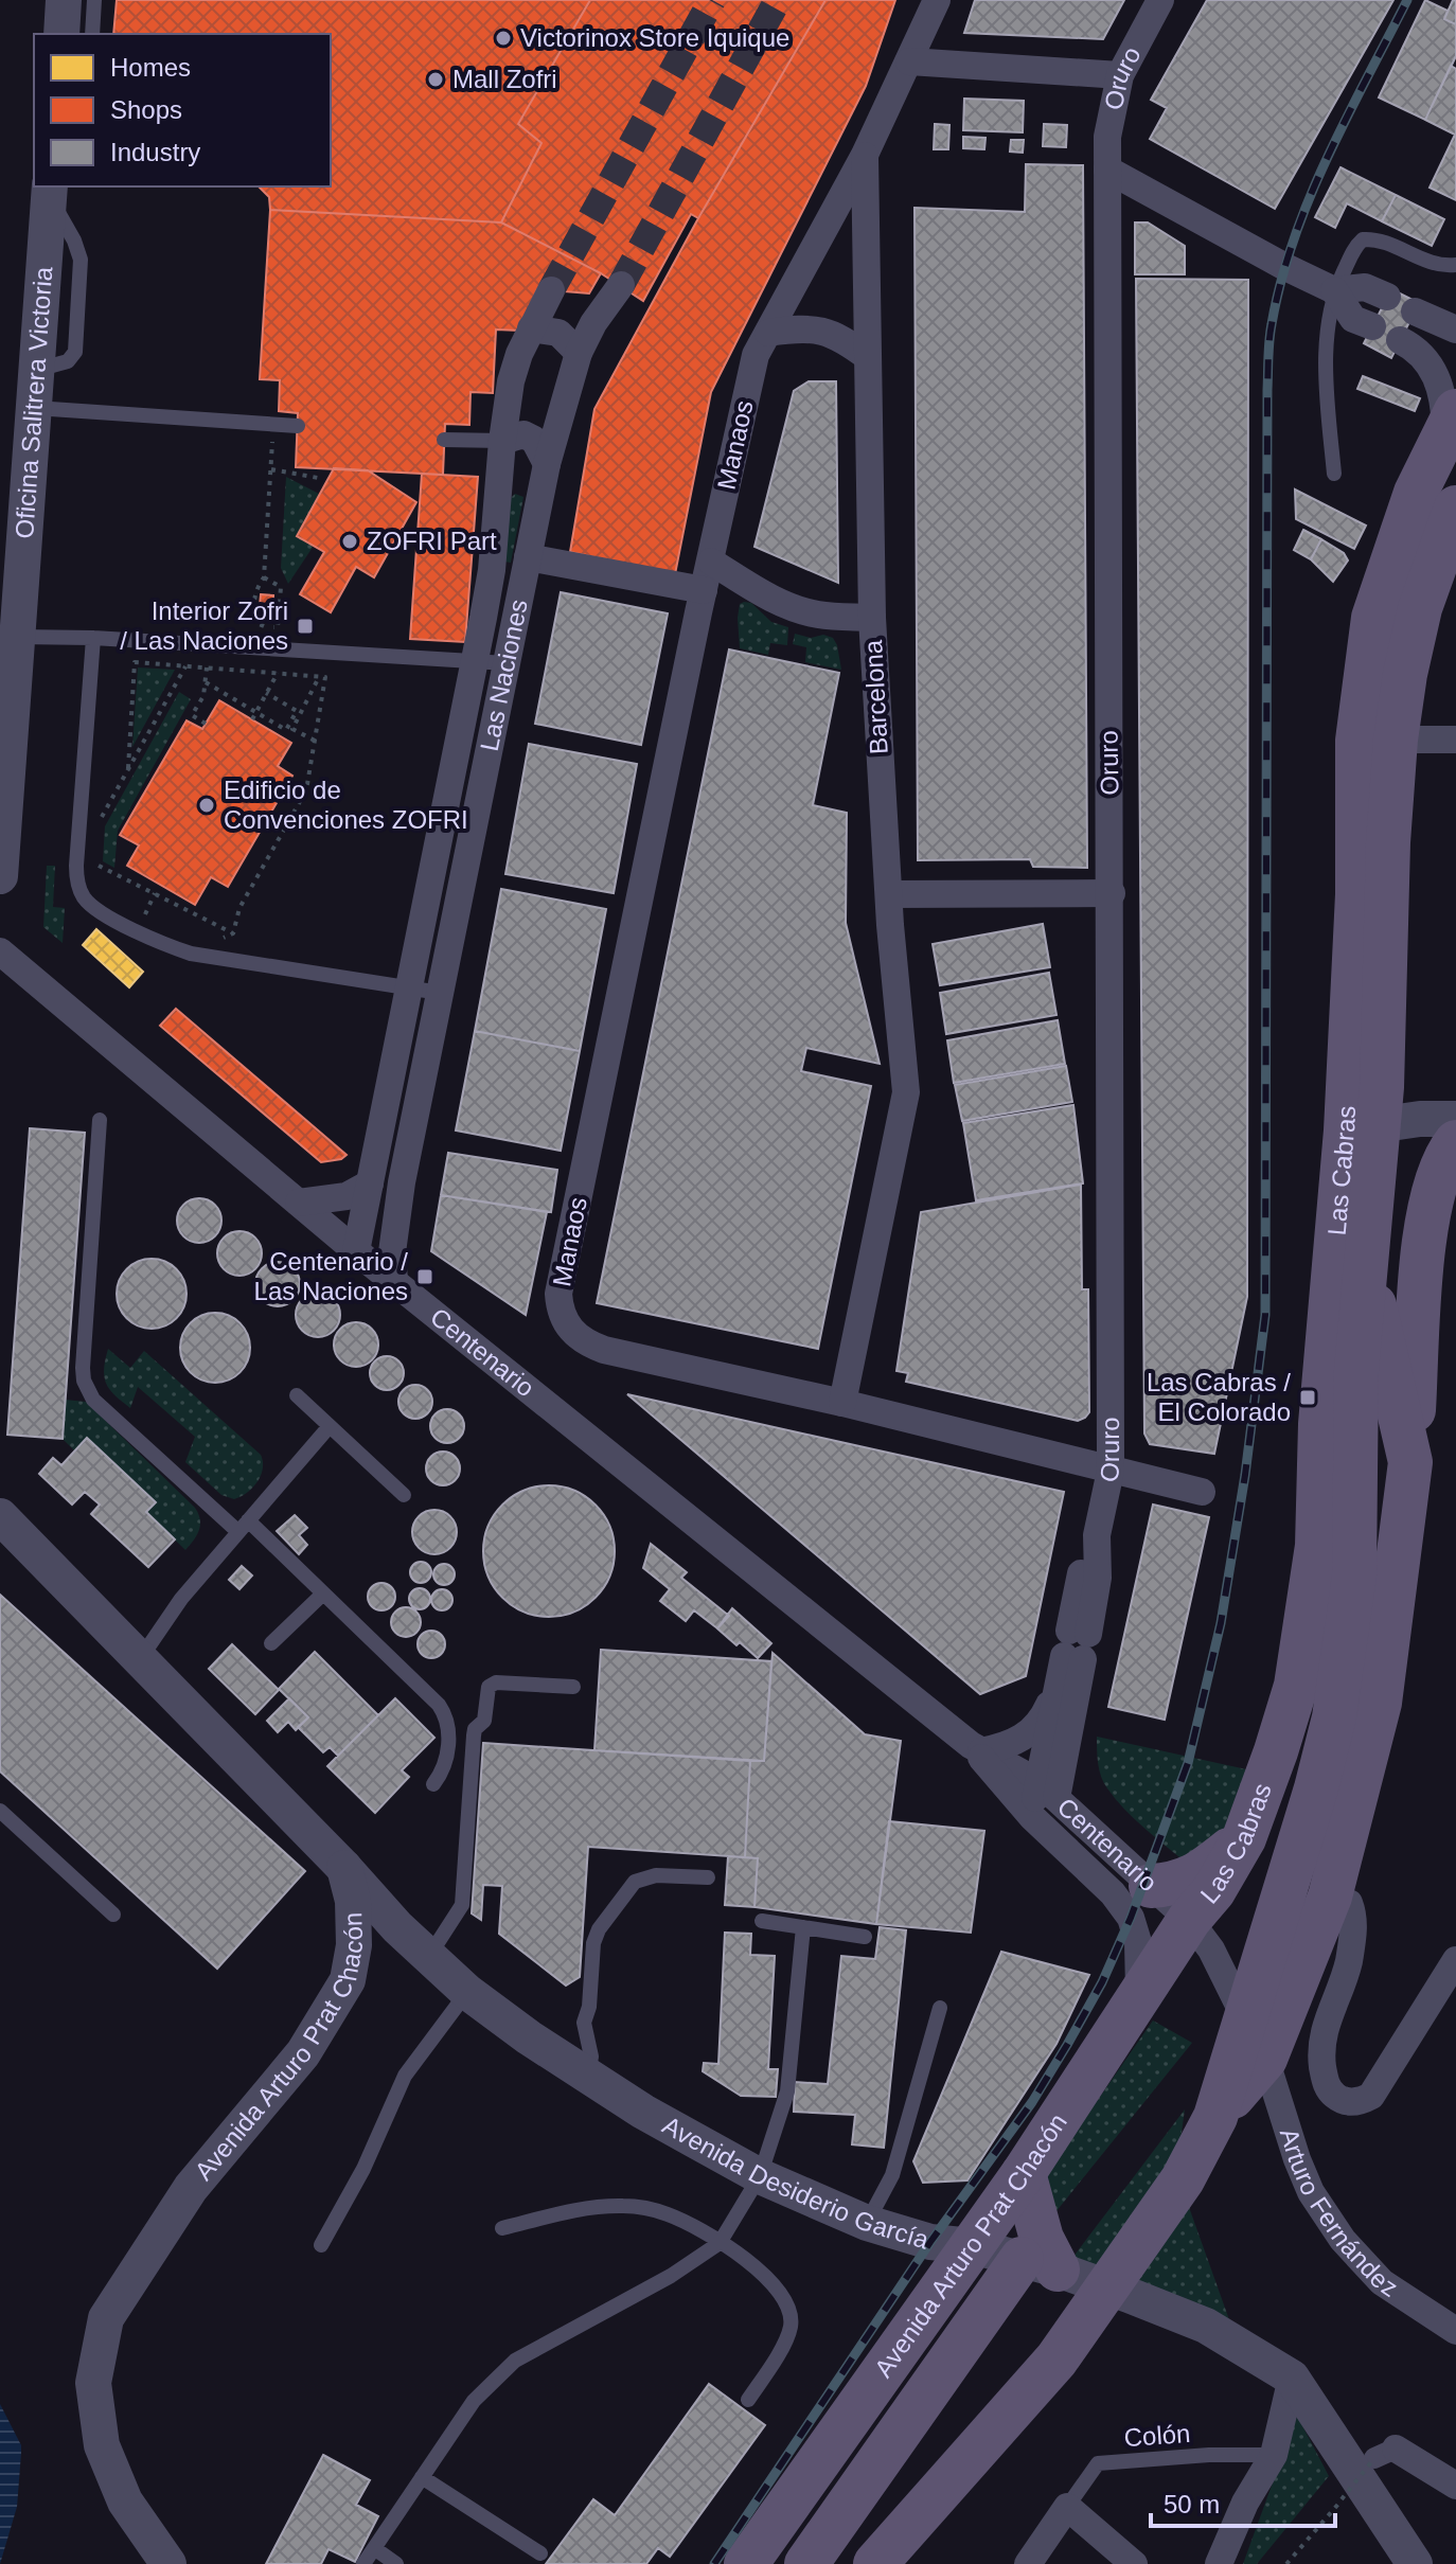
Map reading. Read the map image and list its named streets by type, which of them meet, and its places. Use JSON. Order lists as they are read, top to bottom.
{
  "streets": {
    "main road": ["Las Cabras", "Avenida Arturo Prat Chacón"],
    "street": [
      "Oruro",
      "Oficina Salitrera Victoria",
      "Manaos",
      "Las Naciones",
      "Barcelona",
      "Centenario",
      "Avenida Desiderio García",
      "Arturo Fernández"
    ],
    "lane": ["Colón"]
  },
  "crossings": [
    ["Oruro", "Manaos"],
    ["Oruro", "Centenario"],
    ["Manaos", "Barcelona"],
    ["Las Naciones", "Centenario"],
    ["Las Cabras", "Centenario"],
    ["Las Cabras", "Avenida Arturo Prat Chacón"],
    ["Centenario", "Avenida Arturo Prat Chacón"],
    ["Centenario", "Arturo Fernández"],
    ["Avenida Arturo Prat Chacón", "Avenida Desiderio García"]
  ],
  "places": {
    "other": [
      "Victorinox Store Iquique",
      "Mall Zofri",
      "ZOFRI Part",
      "Edificio de Convenciones ZOFRI"
    ],
    "transit": ["Interior Zofri / Las Naciones", "Centenario / Las Naciones", "Las Cabras / El Colorado"]
  },
  "legend": ["Homes", "Shops", "Industry"],
  "scale_bar": "50 m"
}
